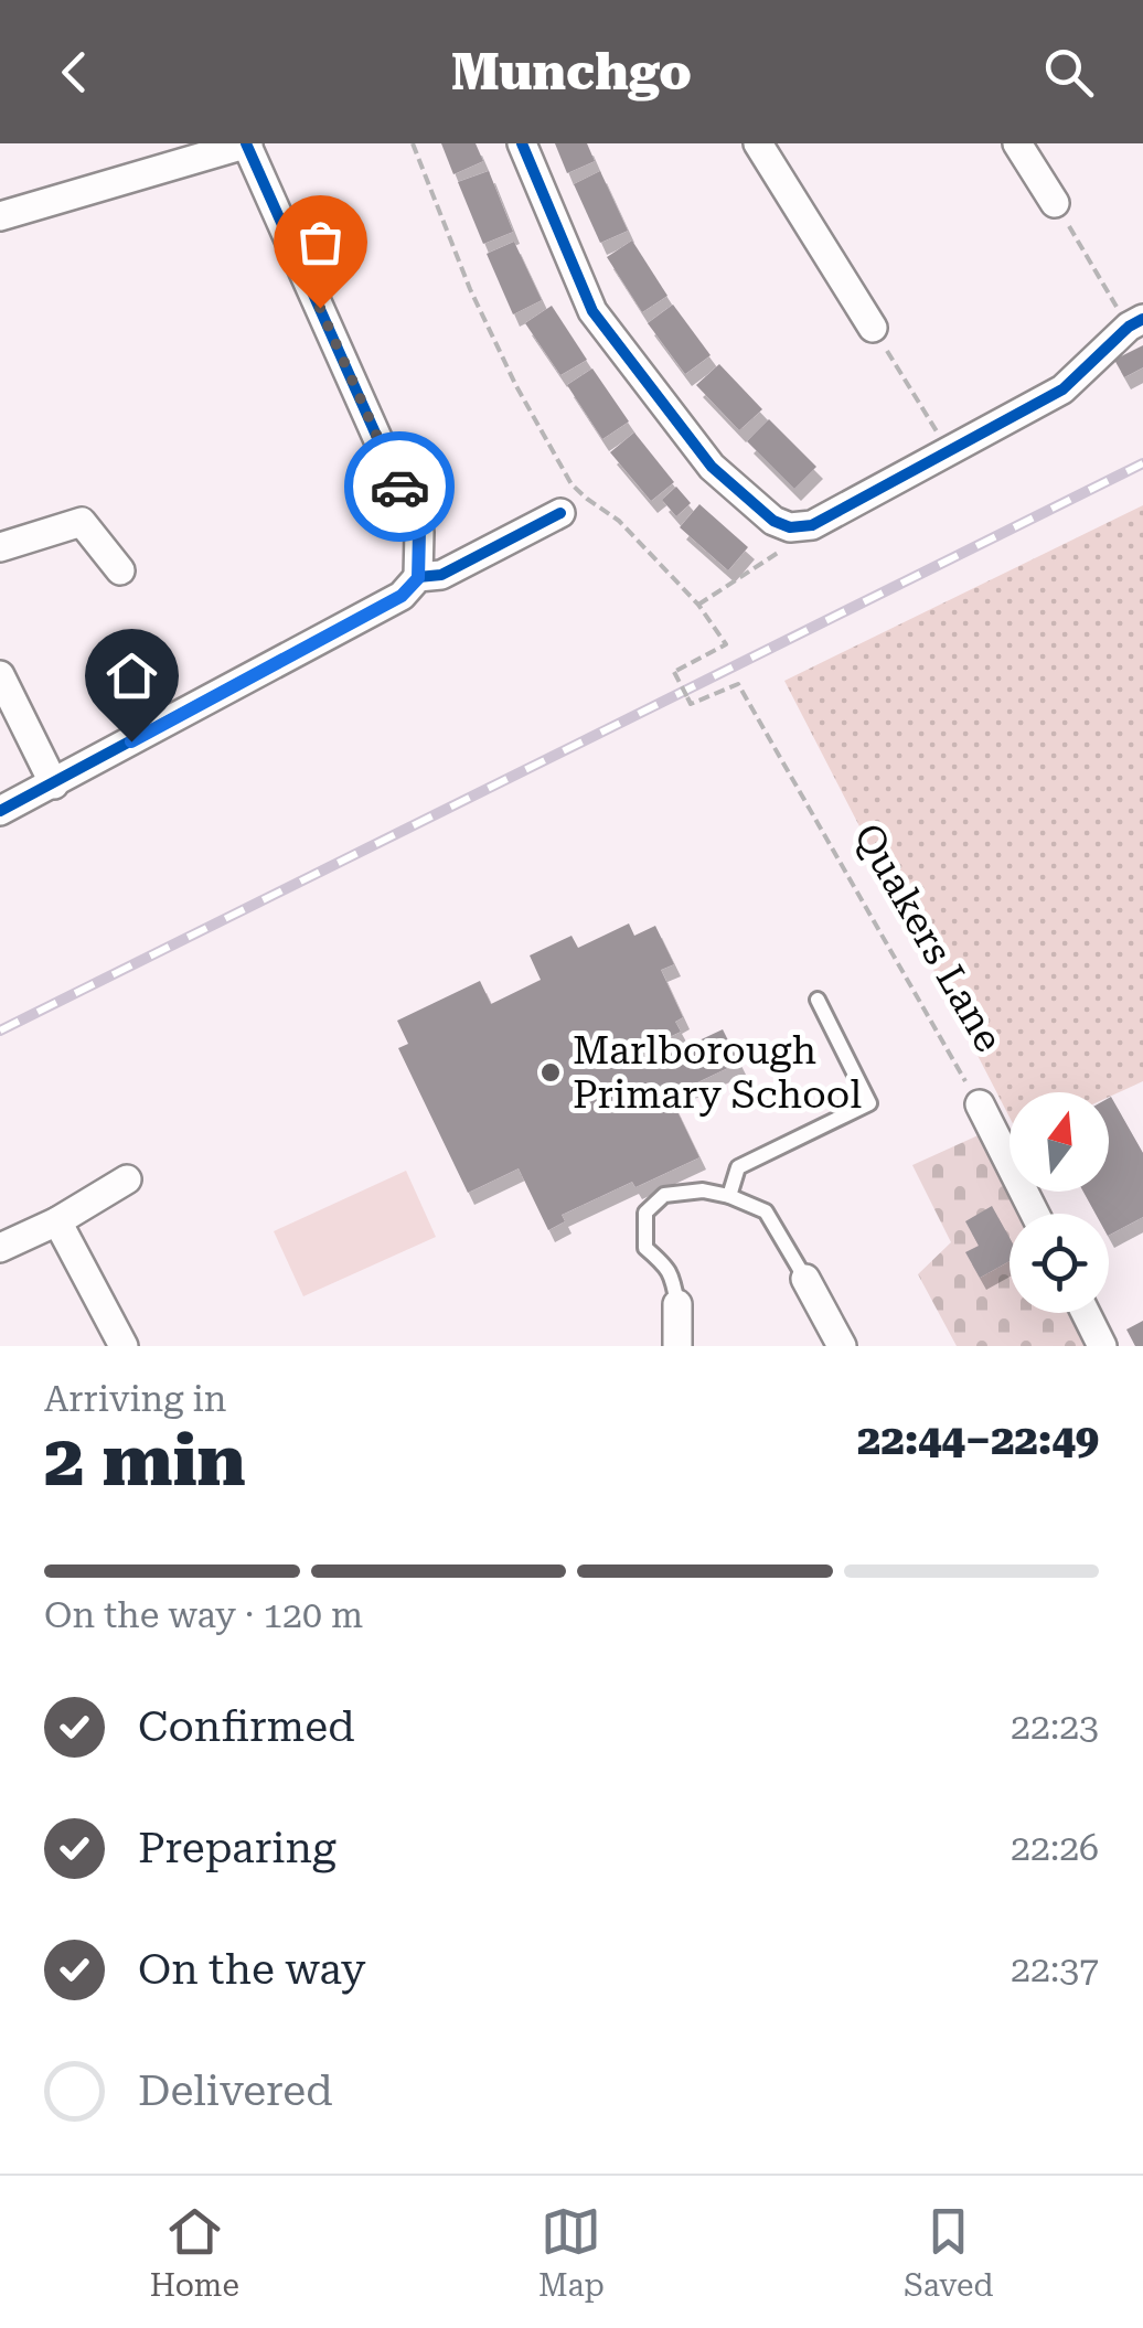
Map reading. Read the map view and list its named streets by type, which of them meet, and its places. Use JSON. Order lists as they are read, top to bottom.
{
  "streets": {
    "street": ["Quakers Lane"]
  },
  "places": ["Marlborough Primary School"],
  "north": "top",
  "page": {
    "header": "Munchgo",
    "heading": ["2 min", "Arriving in", "22:44–22:49"],
    "bar": "On the way · 120 m",
    "list": [
      ["Confirmed", "22:23"],
      ["Preparing", "22:26"],
      ["On the way", "22:37"],
      "Delivered"
    ],
    "tabs": ["Home", "Map", "Saved"]
  }
}
